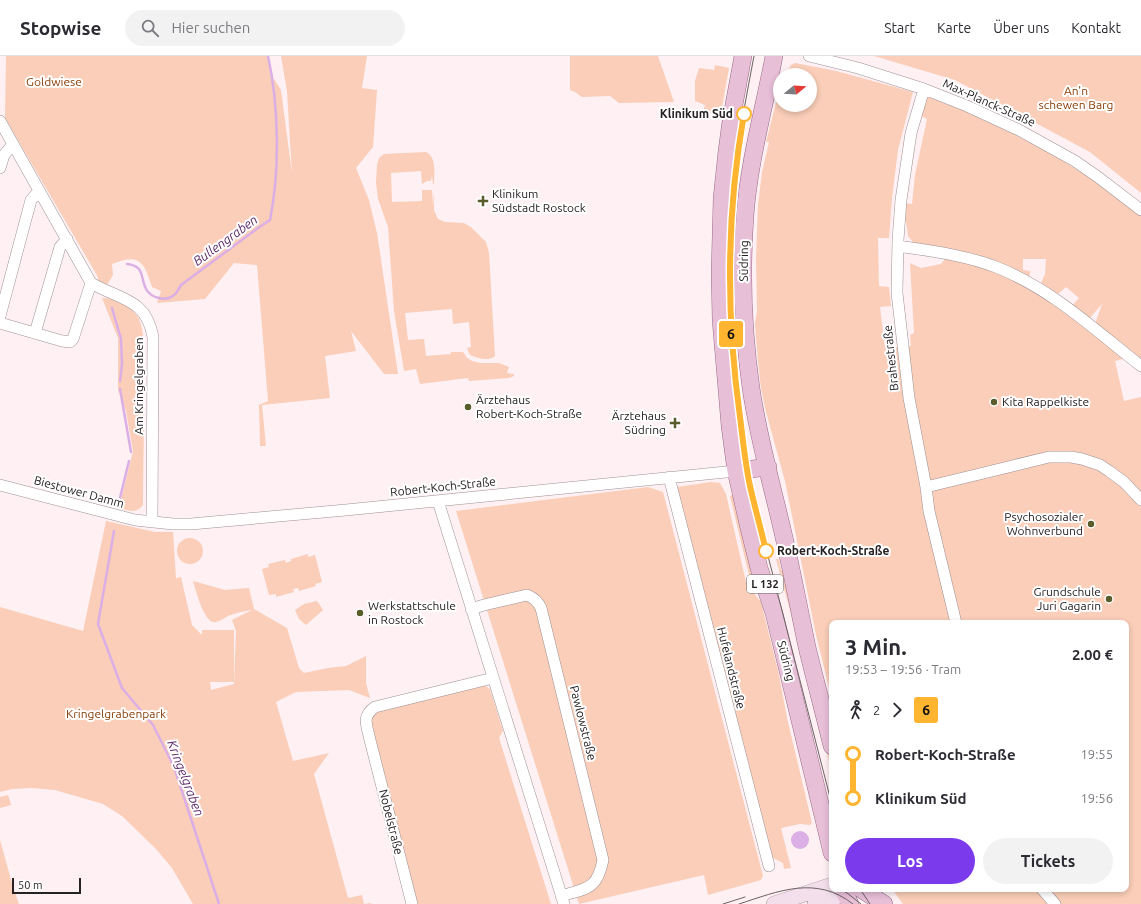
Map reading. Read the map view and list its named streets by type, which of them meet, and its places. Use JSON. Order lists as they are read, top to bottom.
{
  "streets": {
    "main road": ["Südring", "L 132"],
    "street": [
      "Max-Planck-Straße",
      "Brahestraße",
      "Am Kringelgraben",
      "Robert-Koch-Straße",
      "Biestower Damm",
      "Hufelandstraße",
      "Pawlowstraße",
      "Nobelstraße"
    ]
  },
  "crossings": [
    ["Max-Planck-Straße", "Brahestraße"],
    ["Südring", "Robert-Koch-Straße"],
    ["Am Kringelgraben", "Robert-Koch-Straße"],
    ["Am Kringelgraben", "Biestower Damm"],
    ["Robert-Koch-Straße", "Biestower Damm"],
    ["Robert-Koch-Straße", "Hufelandstraße"],
    ["Robert-Koch-Straße", "Pawlowstraße"],
    ["Pawlowstraße", "Nobelstraße"]
  ],
  "water": ["Bullengraben", "Kringelgraben"],
  "parks": ["Goldwiese", "An'n schewen Barg", "Kringelgrabenpark"],
  "places": {
    "other": [
      "Klinikum Süd",
      "Kita Rappelkiste",
      "Ärztehaus Robert-Koch-Straße",
      "Psychosozialer Wohnverbund",
      "Robert-Koch-Straße",
      "Grundschule Juri Gagarin",
      "Werkstattschule in Rostock"
    ],
    "health": ["Klinikum Südstadt Rostock", "Ärztehaus Südring"]
  },
  "lines": ["tram line 6"],
  "scale_bar": "50 m",
  "north": "right",
  "page": {
    "header": "Stopwise",
    "search": "Hier suchen",
    "nav": [
      "Start",
      "Karte",
      "Über uns",
      "Kontakt"
    ],
    "on_map": "6",
    "heading": ["3 Min.", "19:53 – 19:56 · Tram", "2.00 €"],
    "legs": ["2", "6"],
    "list": [
      {
        "name": "Robert-Koch-Straße",
        "value": "19:55"
      },
      {
        "name": "Klinikum Süd",
        "value": "19:56"
      }
    ],
    "buttons": ["Los", "Tickets"],
    "scale": "50 m"
  }
}
